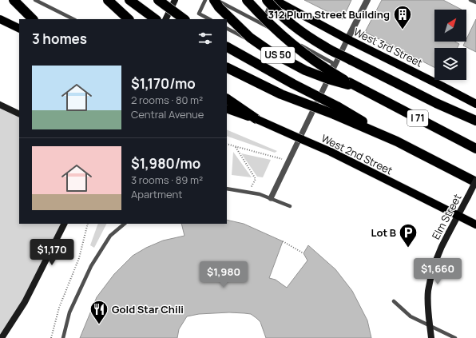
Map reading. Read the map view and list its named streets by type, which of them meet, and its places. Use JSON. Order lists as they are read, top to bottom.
{
  "streets": {
    "highway": ["US 50", "I 71"],
    "main road": ["West 3rd Street", "West 2nd Street", "Elm Street"]
  },
  "crossings": [
    ["US 50", "I 71"],
    ["West 2nd Street", "Elm Street"]
  ],
  "places": {
    "building": ["312 Plum Street Building"],
    "parking": ["Lot B"],
    "restaurant": ["Gold Star Chili"]
  },
  "north": "top right",
  "page": {
    "heading": "3 homes",
    "list": [
      {
        "name": "$1,170/mo",
        "note": "2 rooms · 80 m² · Central Avenue"
      },
      {
        "name": "$1,980/mo",
        "note": "3 rooms · 89 m² · Apartment"
      }
    ],
    "price": ["$1,170", "$1,660", "$1,980"]
  }
}
